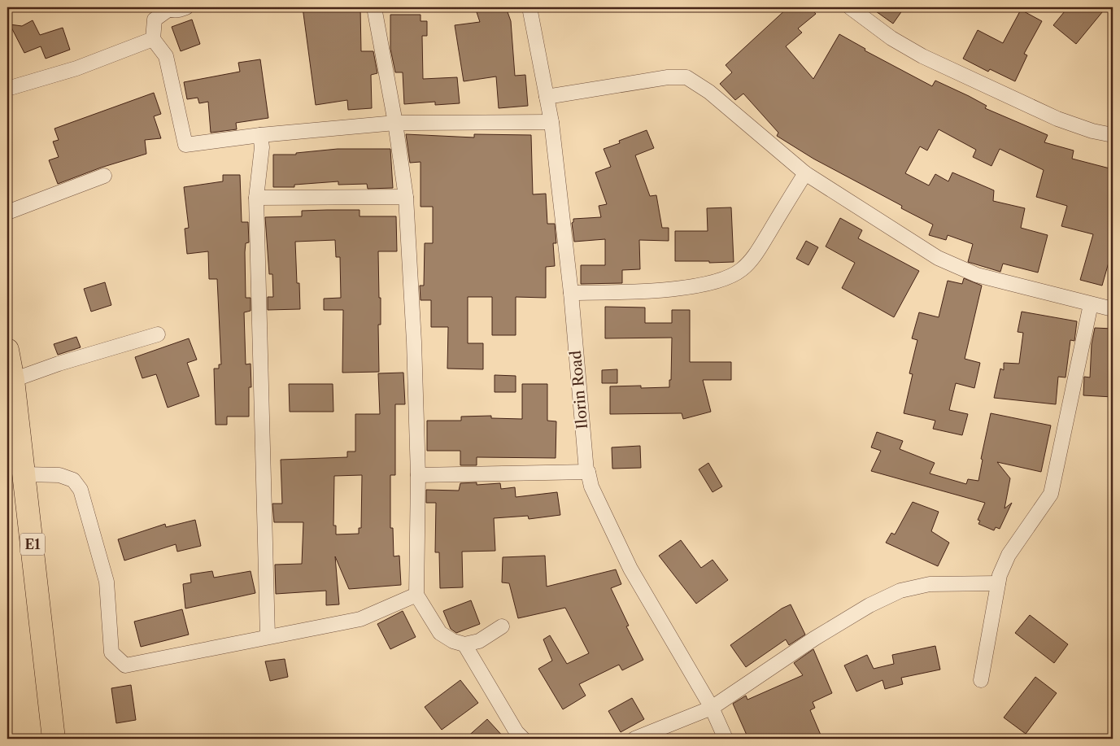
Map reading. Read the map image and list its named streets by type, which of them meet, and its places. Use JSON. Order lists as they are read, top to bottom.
{
  "streets": {
    "highway": ["E1"],
    "street": ["Ilorin Road"]
  }
}
